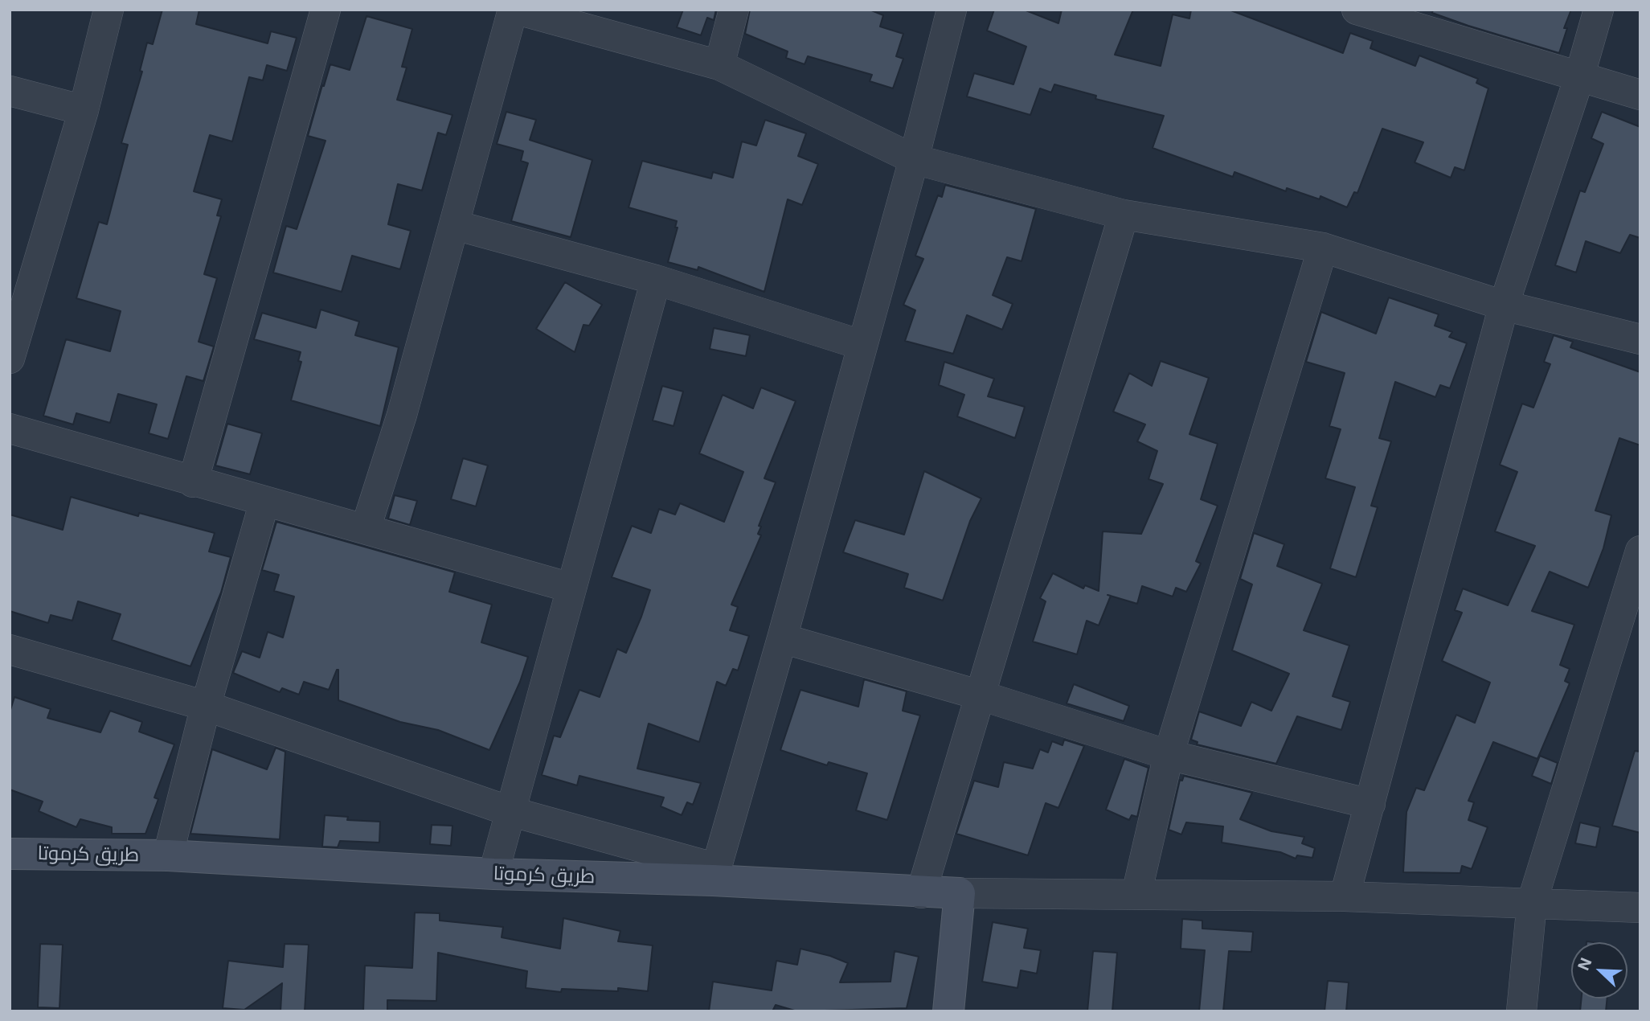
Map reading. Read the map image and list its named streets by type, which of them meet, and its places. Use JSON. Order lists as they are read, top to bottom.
{
  "streets": {
    "main road": ["طريق كرموتا"]
  },
  "north": "top left"
}
